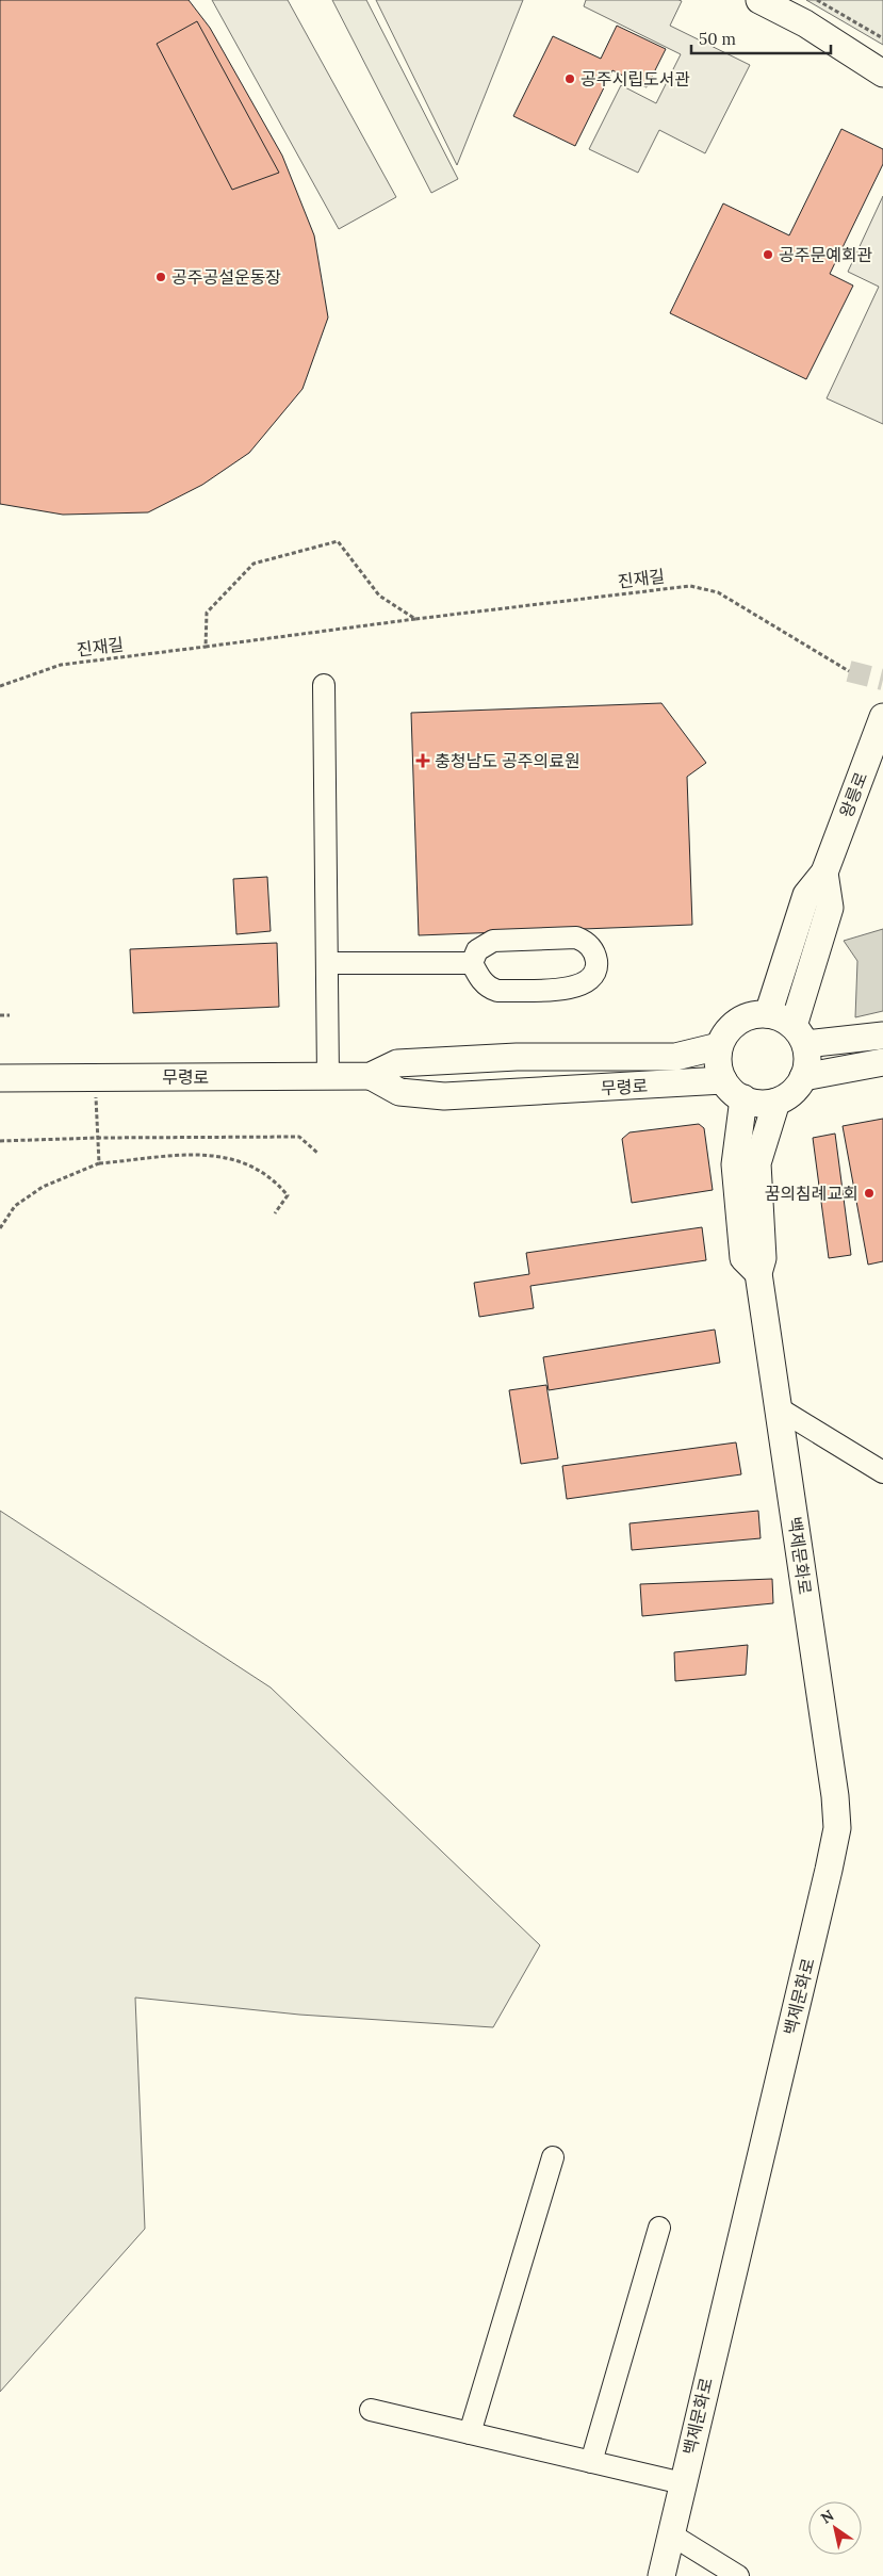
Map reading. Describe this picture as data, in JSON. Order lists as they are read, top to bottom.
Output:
{
  "streets": {
    "main road": ["왕릉로", "무령로", "백제문화로"],
    "path": ["진재길"]
  },
  "crossings": [
    ["왕릉로", "무령로"],
    ["왕릉로", "백제문화로"],
    ["무령로", "백제문화로"]
  ],
  "places": {
    "other": [
      "공주시립도서관",
      "공주문예회관",
      "공주공설운동장",
      "꿈의침례교회"
    ],
    "health": ["충청남도 공주의료원"]
  },
  "scale_bar": "50 m",
  "north": "top left"
}
